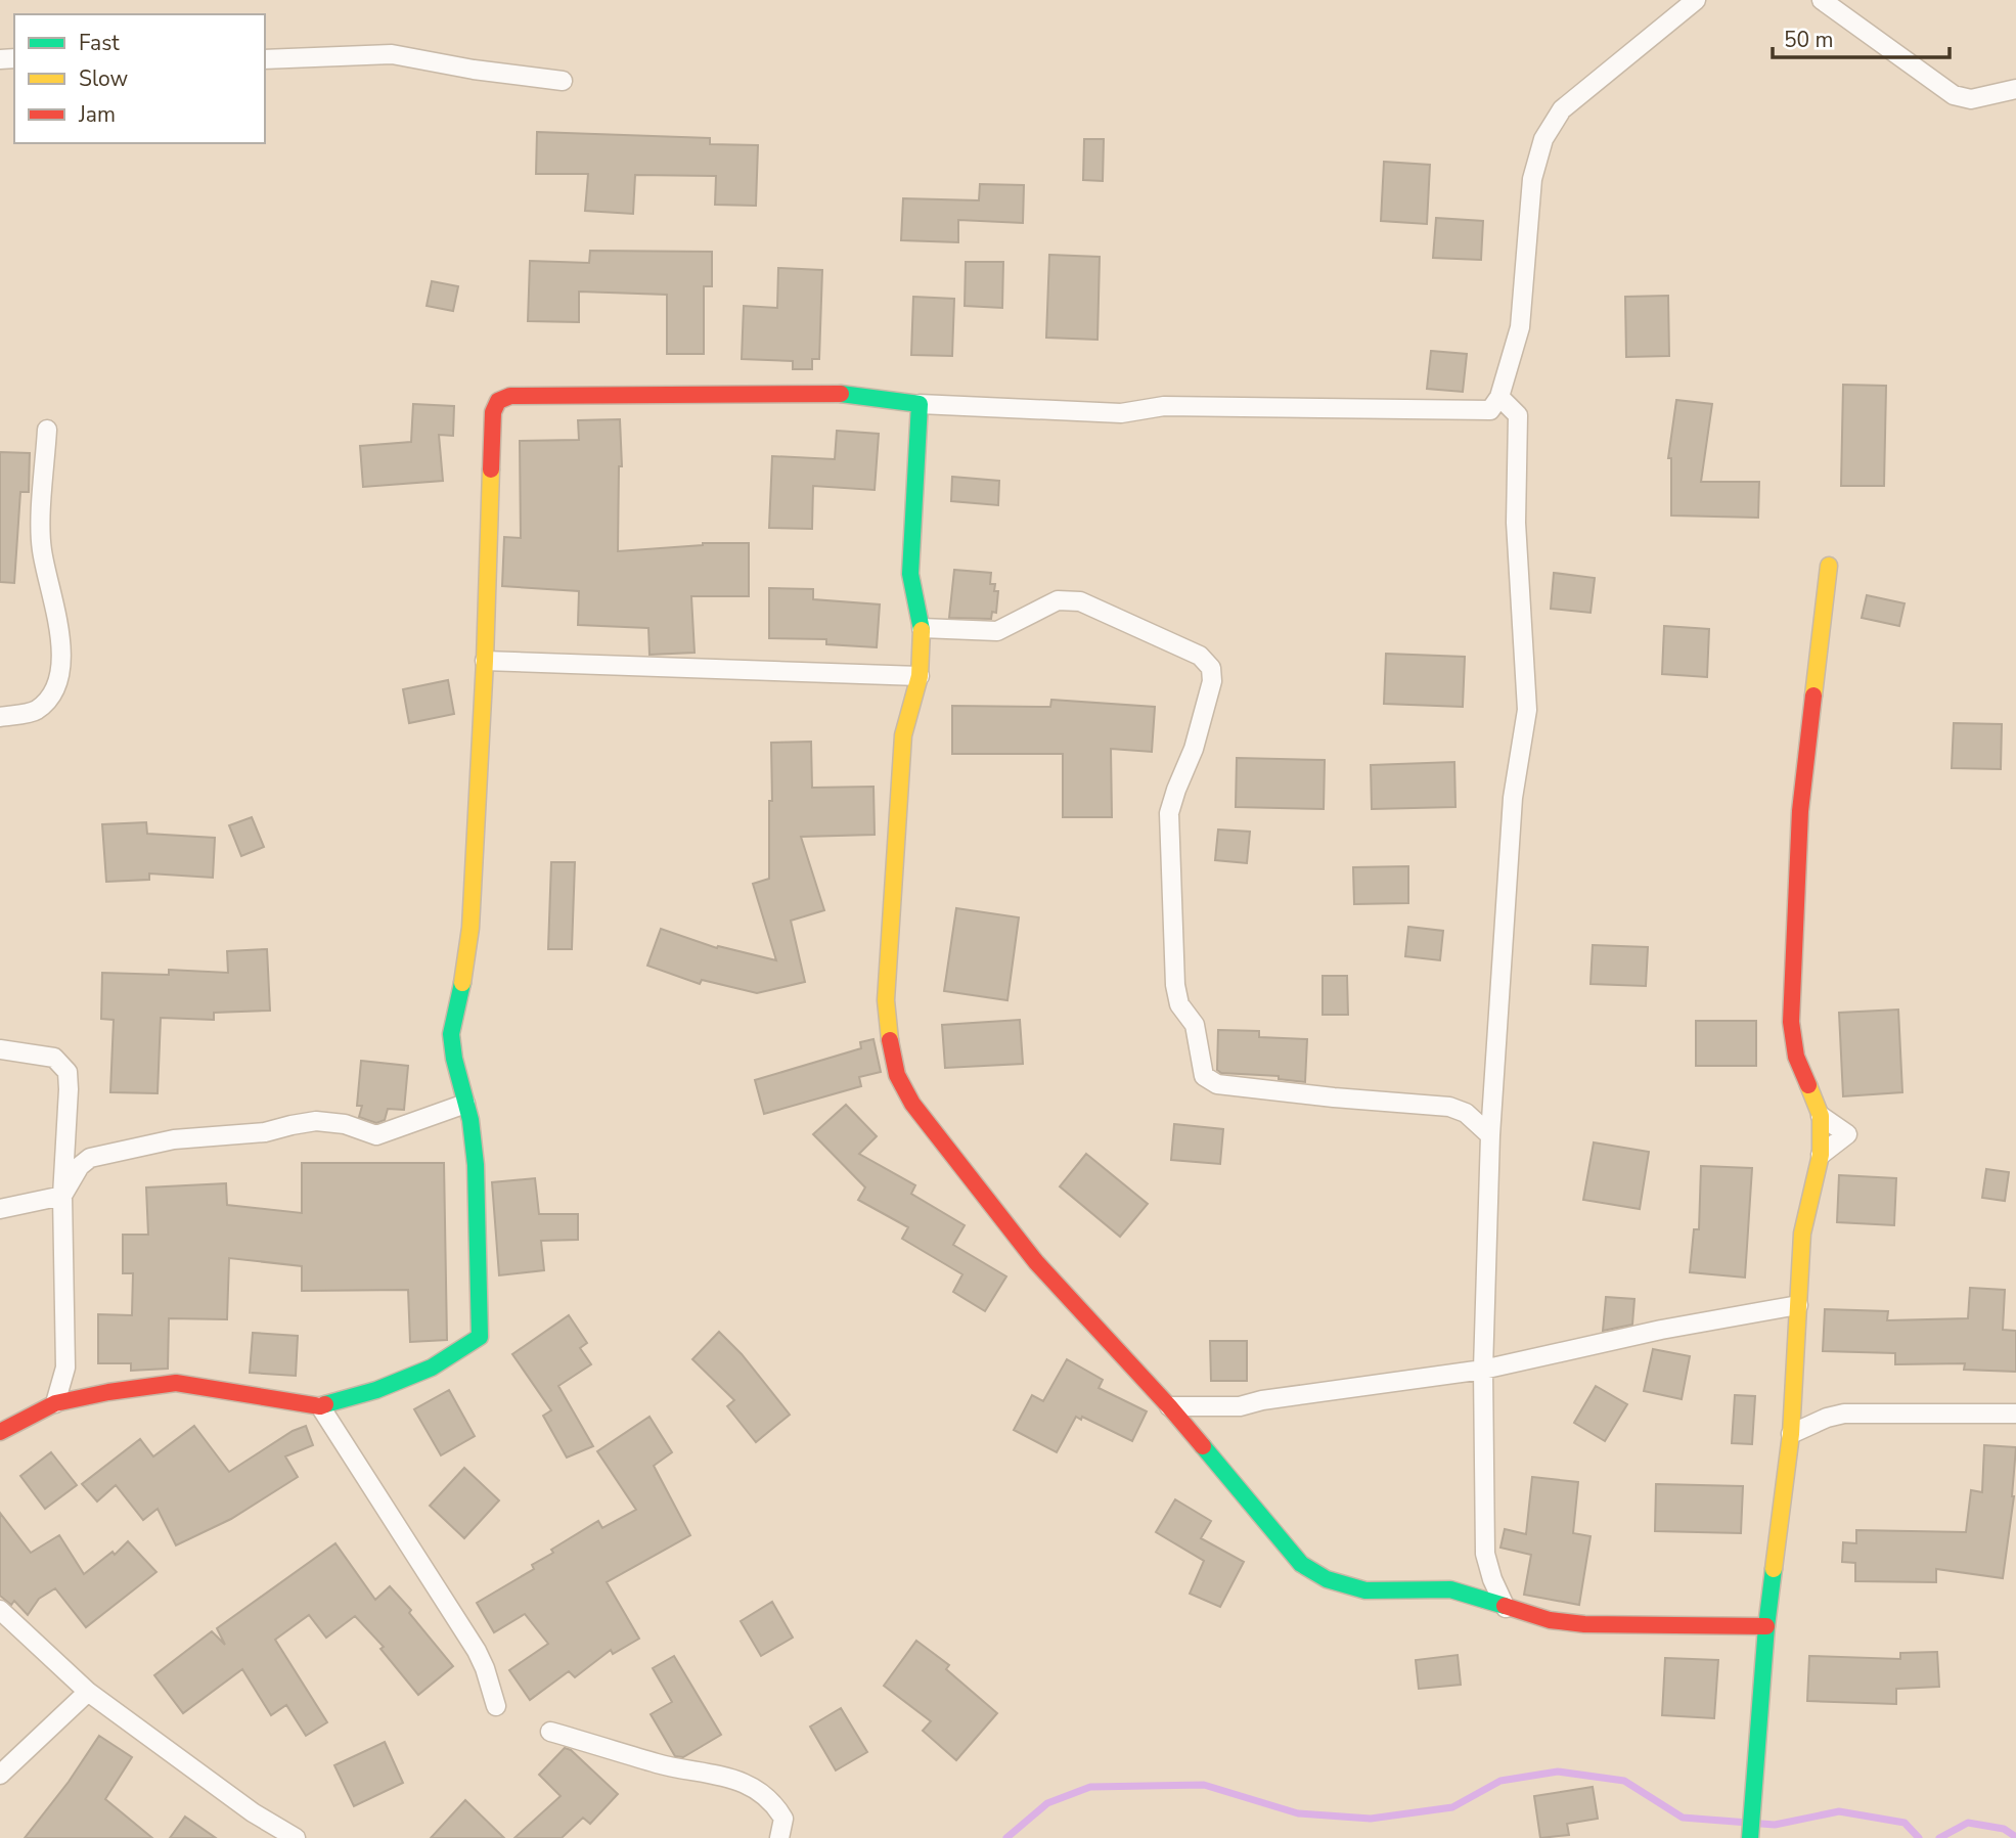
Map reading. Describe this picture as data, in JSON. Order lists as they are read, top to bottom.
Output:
{
  "legend": ["Fast", "Slow", "Jam"],
  "scale_bar": "50 m"
}
